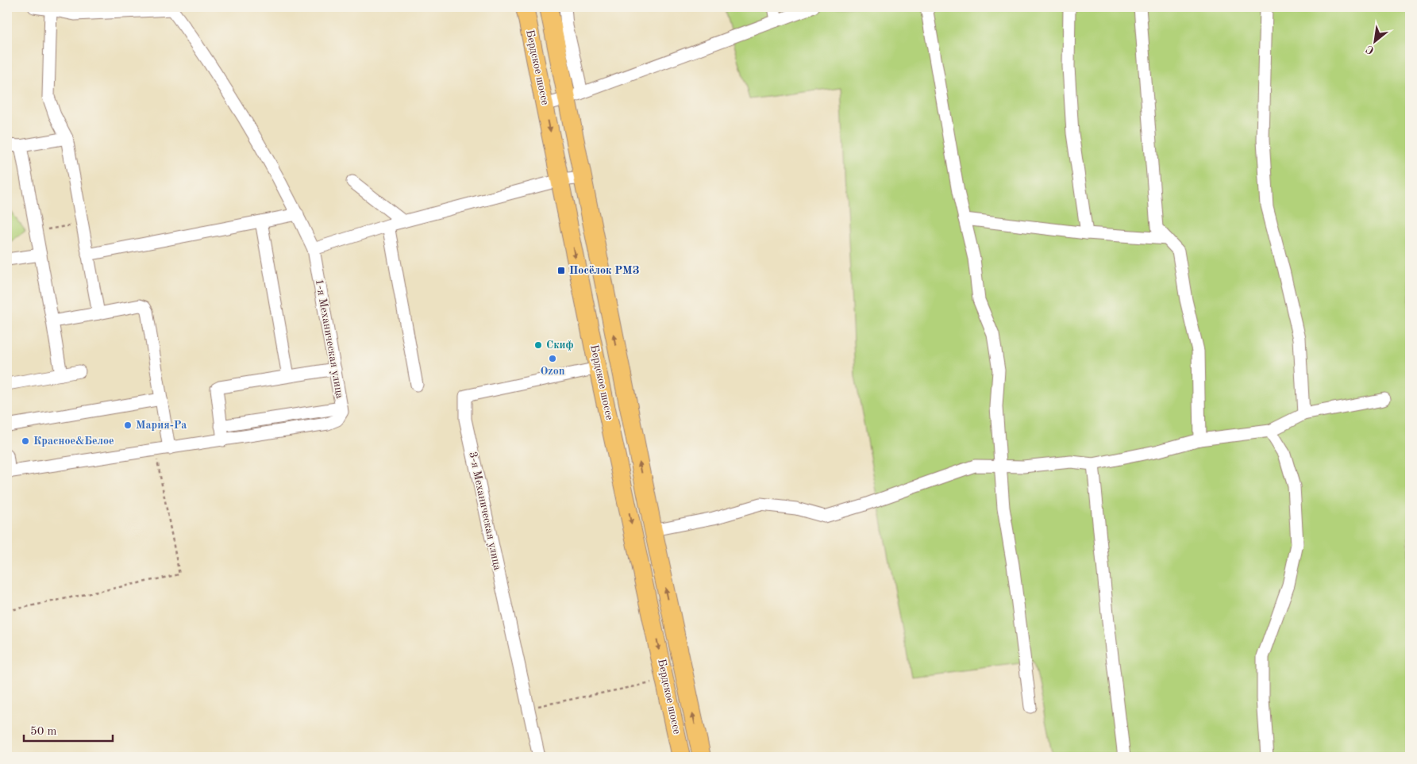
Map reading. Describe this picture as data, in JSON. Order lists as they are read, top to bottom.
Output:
{
  "streets": {
    "highway": ["Бердское шоссе"],
    "street": ["1-я Механическая улица", "3-я Механическая улица"]
  },
  "crossings": [
    ["Бердское шоссе", "3-я Механическая улица"]
  ],
  "places": {
    "transit": ["Посёлок РМЗ"],
    "other": [
      "Скиф",
      "Ozon",
      "Мария-Ра",
      "Красное&Белое"
    ]
  },
  "scale_bar": "50 m",
  "north": "bottom left"
}
